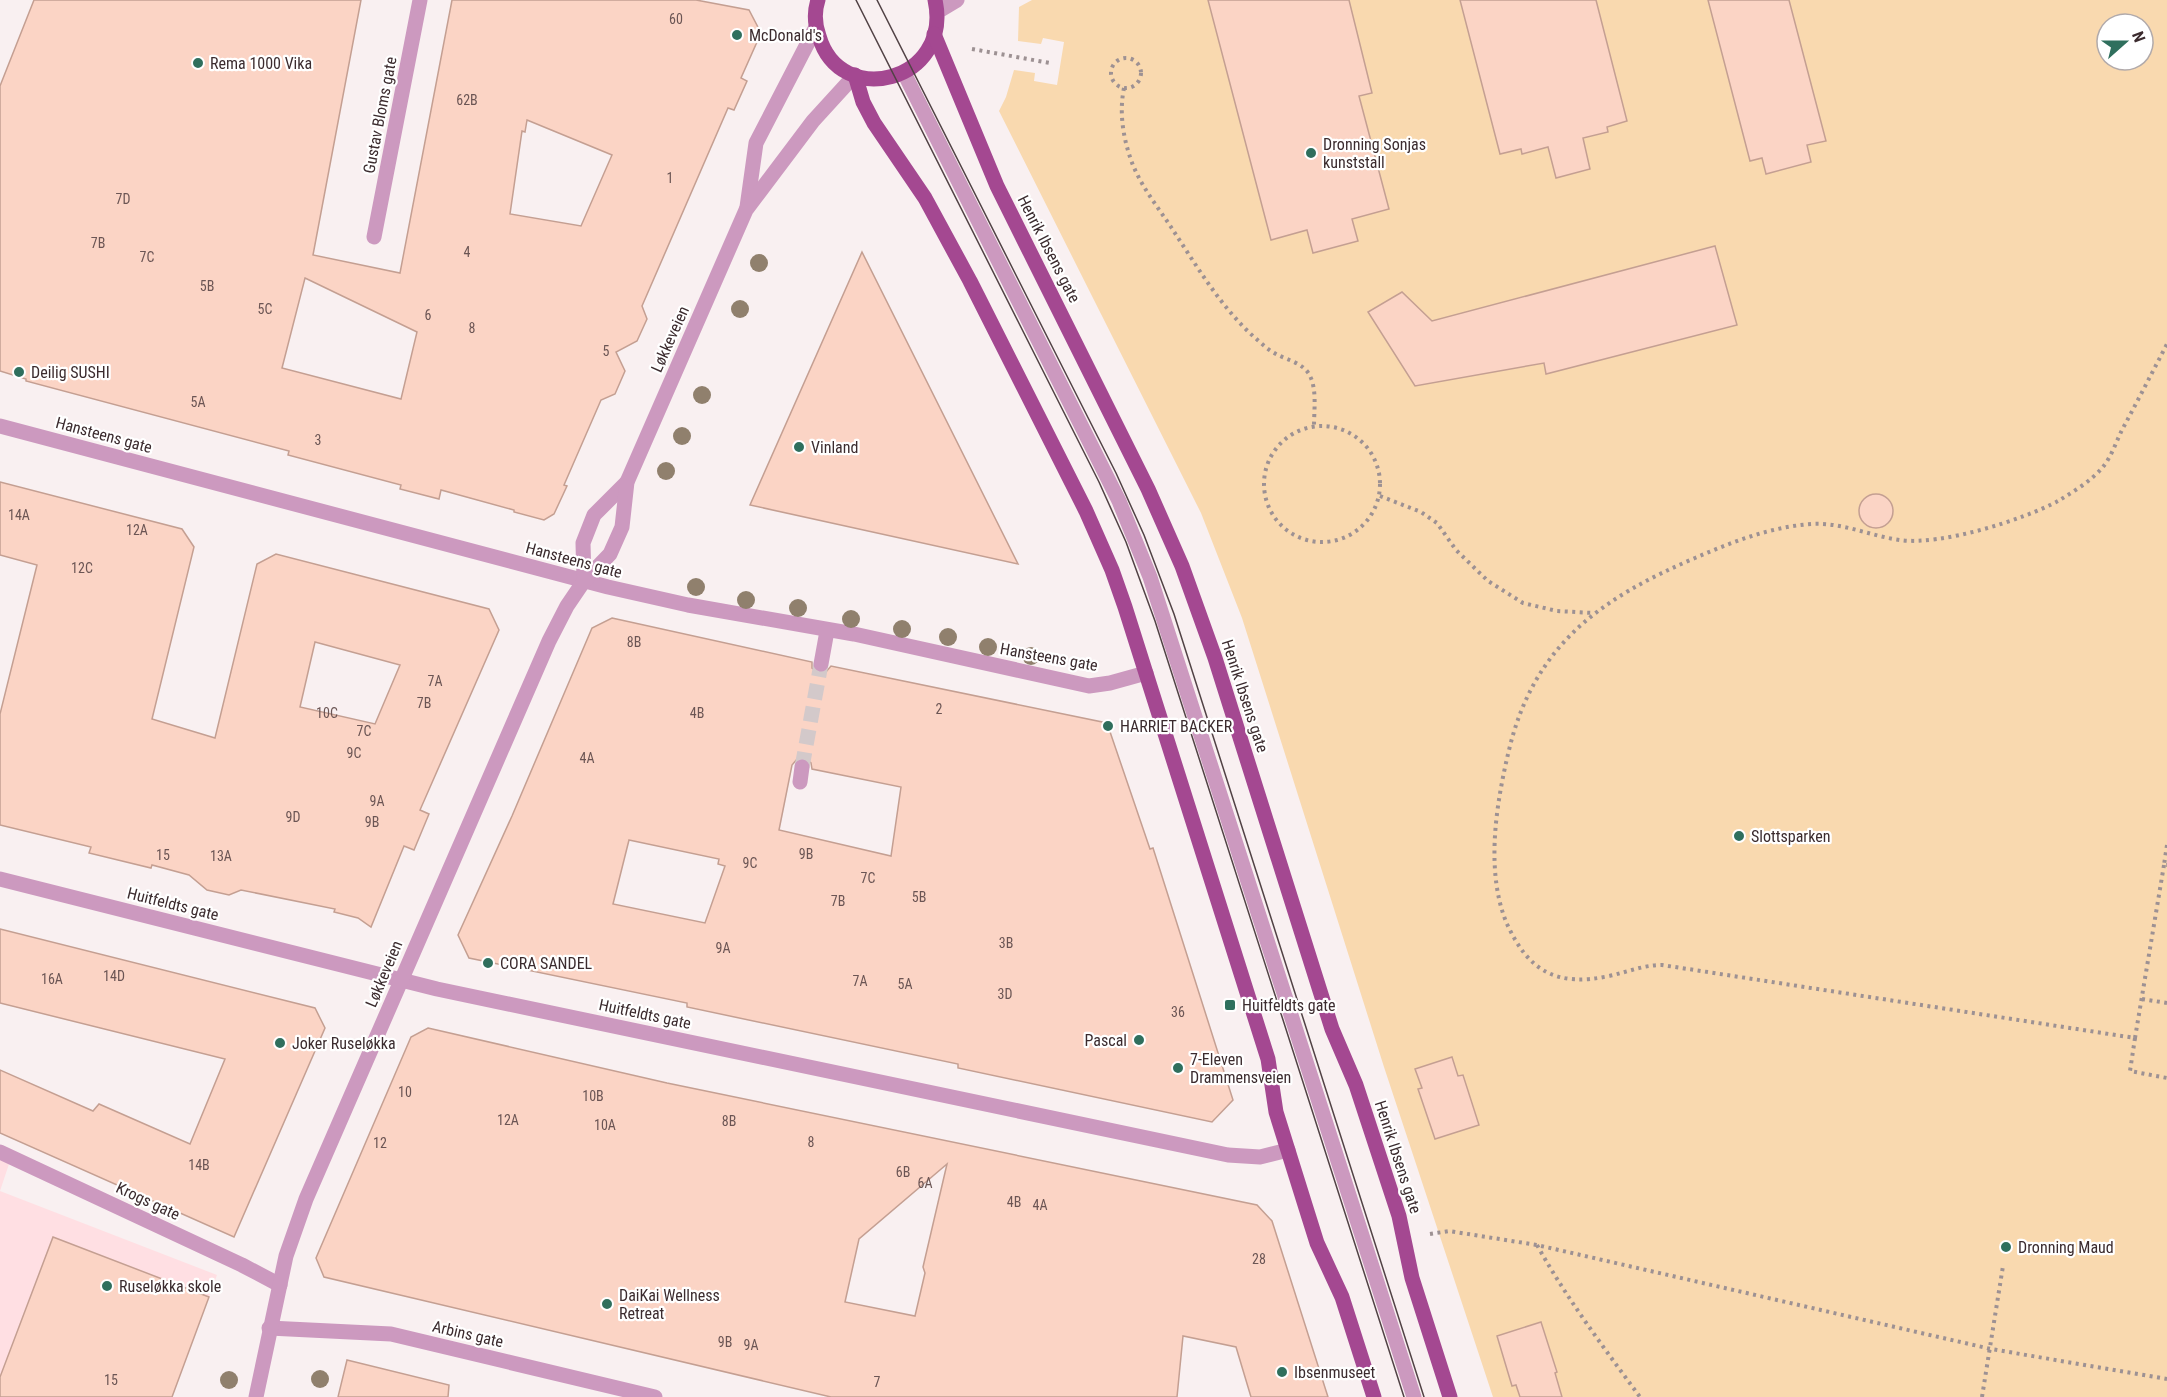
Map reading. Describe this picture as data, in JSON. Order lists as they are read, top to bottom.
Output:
{
  "streets": {
    "main road": ["Henrik Ibsens gate"],
    "street": [
      "Gustav Bloms gate",
      "Løkkeveien",
      "Hansteens gate",
      "Huitfeldts gate",
      "Krogs gate",
      "Arbins gate"
    ]
  },
  "crossings": [
    ["Løkkeveien", "Hansteens gate"],
    ["Løkkeveien", "Huitfeldts gate"],
    ["Løkkeveien", "Krogs gate"],
    ["Løkkeveien", "Arbins gate"]
  ],
  "places": {
    "other": [
      "McDonald's",
      "Rema 1000 Vika",
      "Dronning Sonjas kunststall",
      "Deilig SUSHI",
      "Vinland",
      "HARRIET BACKER",
      "Slottsparken",
      "CORA SANDEL",
      "Pascal",
      "Joker Ruseløkka",
      "7-Eleven Drammensveien",
      "Dronning Maud",
      "Ruseløkka skole",
      "DaiKai Wellness Retreat",
      "Ibsenmuseet"
    ],
    "transit": ["Huitfeldts gate"]
  },
  "house_numbers": [
    "60",
    "62B",
    "1",
    "7D",
    "7B",
    "4",
    "7C",
    "5B",
    "5C",
    "6",
    "8",
    "5",
    "5A",
    "3",
    "14A",
    "12A",
    "12C",
    "8B",
    "7A",
    "7B",
    "2",
    "10C",
    "4B",
    "7C",
    "9C",
    "4A",
    "9A",
    "9D",
    "9B",
    "9B",
    "15",
    "13A",
    "9C",
    "7C",
    "5B",
    "7B",
    "3B",
    "9A",
    "14D",
    "16A",
    "7A",
    "5A",
    "3D",
    "36",
    "10",
    "10B",
    "12A",
    "8B",
    "10A",
    "8",
    "12",
    "14B",
    "6B",
    "6A",
    "4B",
    "4A",
    "28",
    "9B",
    "9A",
    "15",
    "7"
  ],
  "north": "right"
}
